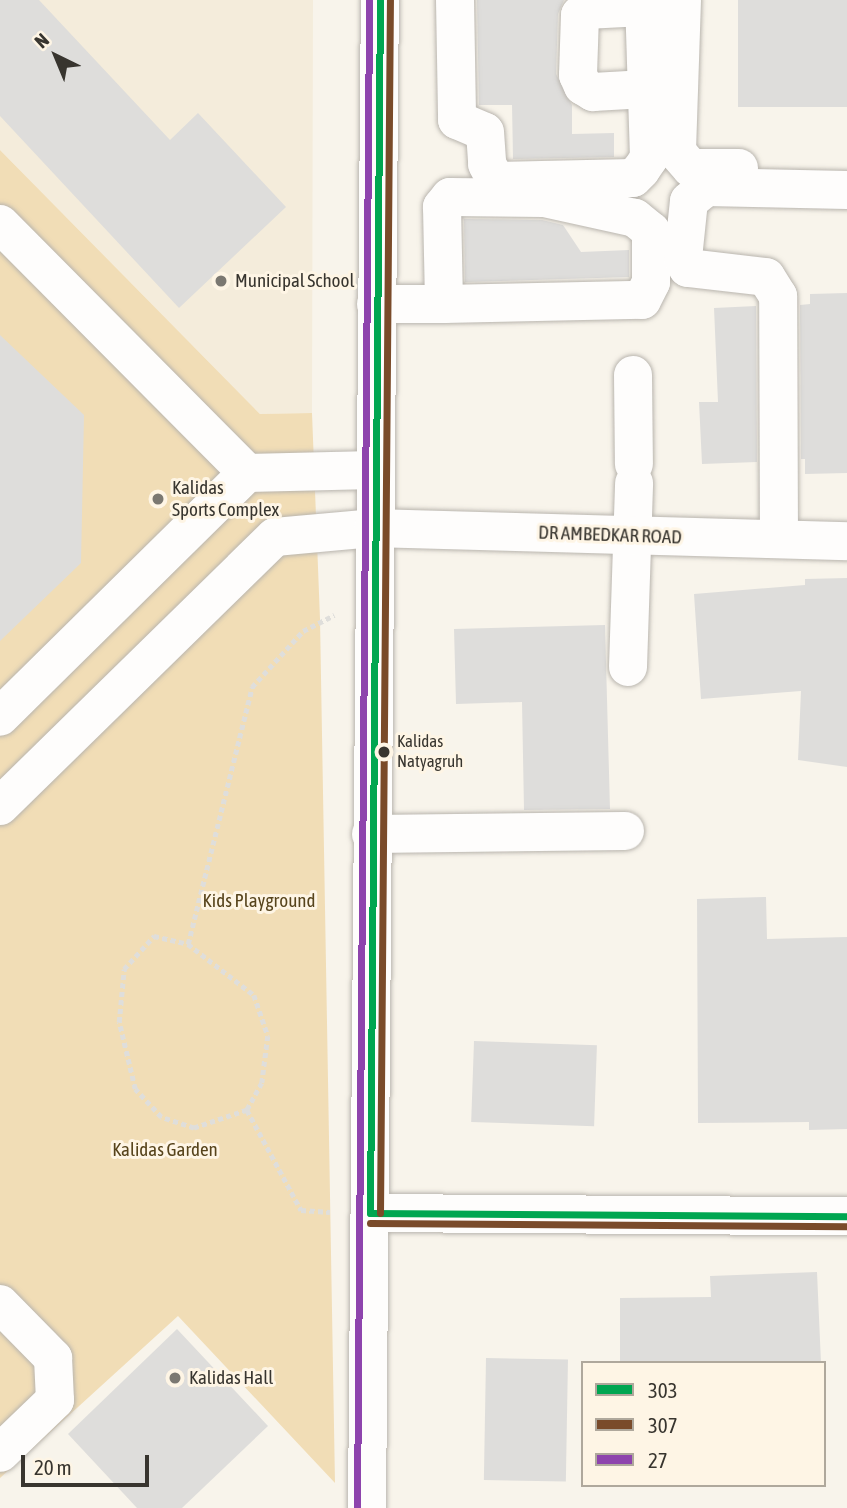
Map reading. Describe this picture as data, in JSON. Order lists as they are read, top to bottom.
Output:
{
  "streets": {
    "street": ["DR AMBEDKAR ROAD"]
  },
  "parks": ["Kids Playground", "Kalidas Garden"],
  "places": [
    "Municipal School",
    "Kalidas Sports Complex",
    "Kalidas Natyagruh",
    "Kalidas Hall"
  ],
  "lines": ["transit line 303", "transit line 307", "transit line 27"],
  "legend": ["303", "307", "27"],
  "scale_bar": "20 m",
  "north": "top left"
}
